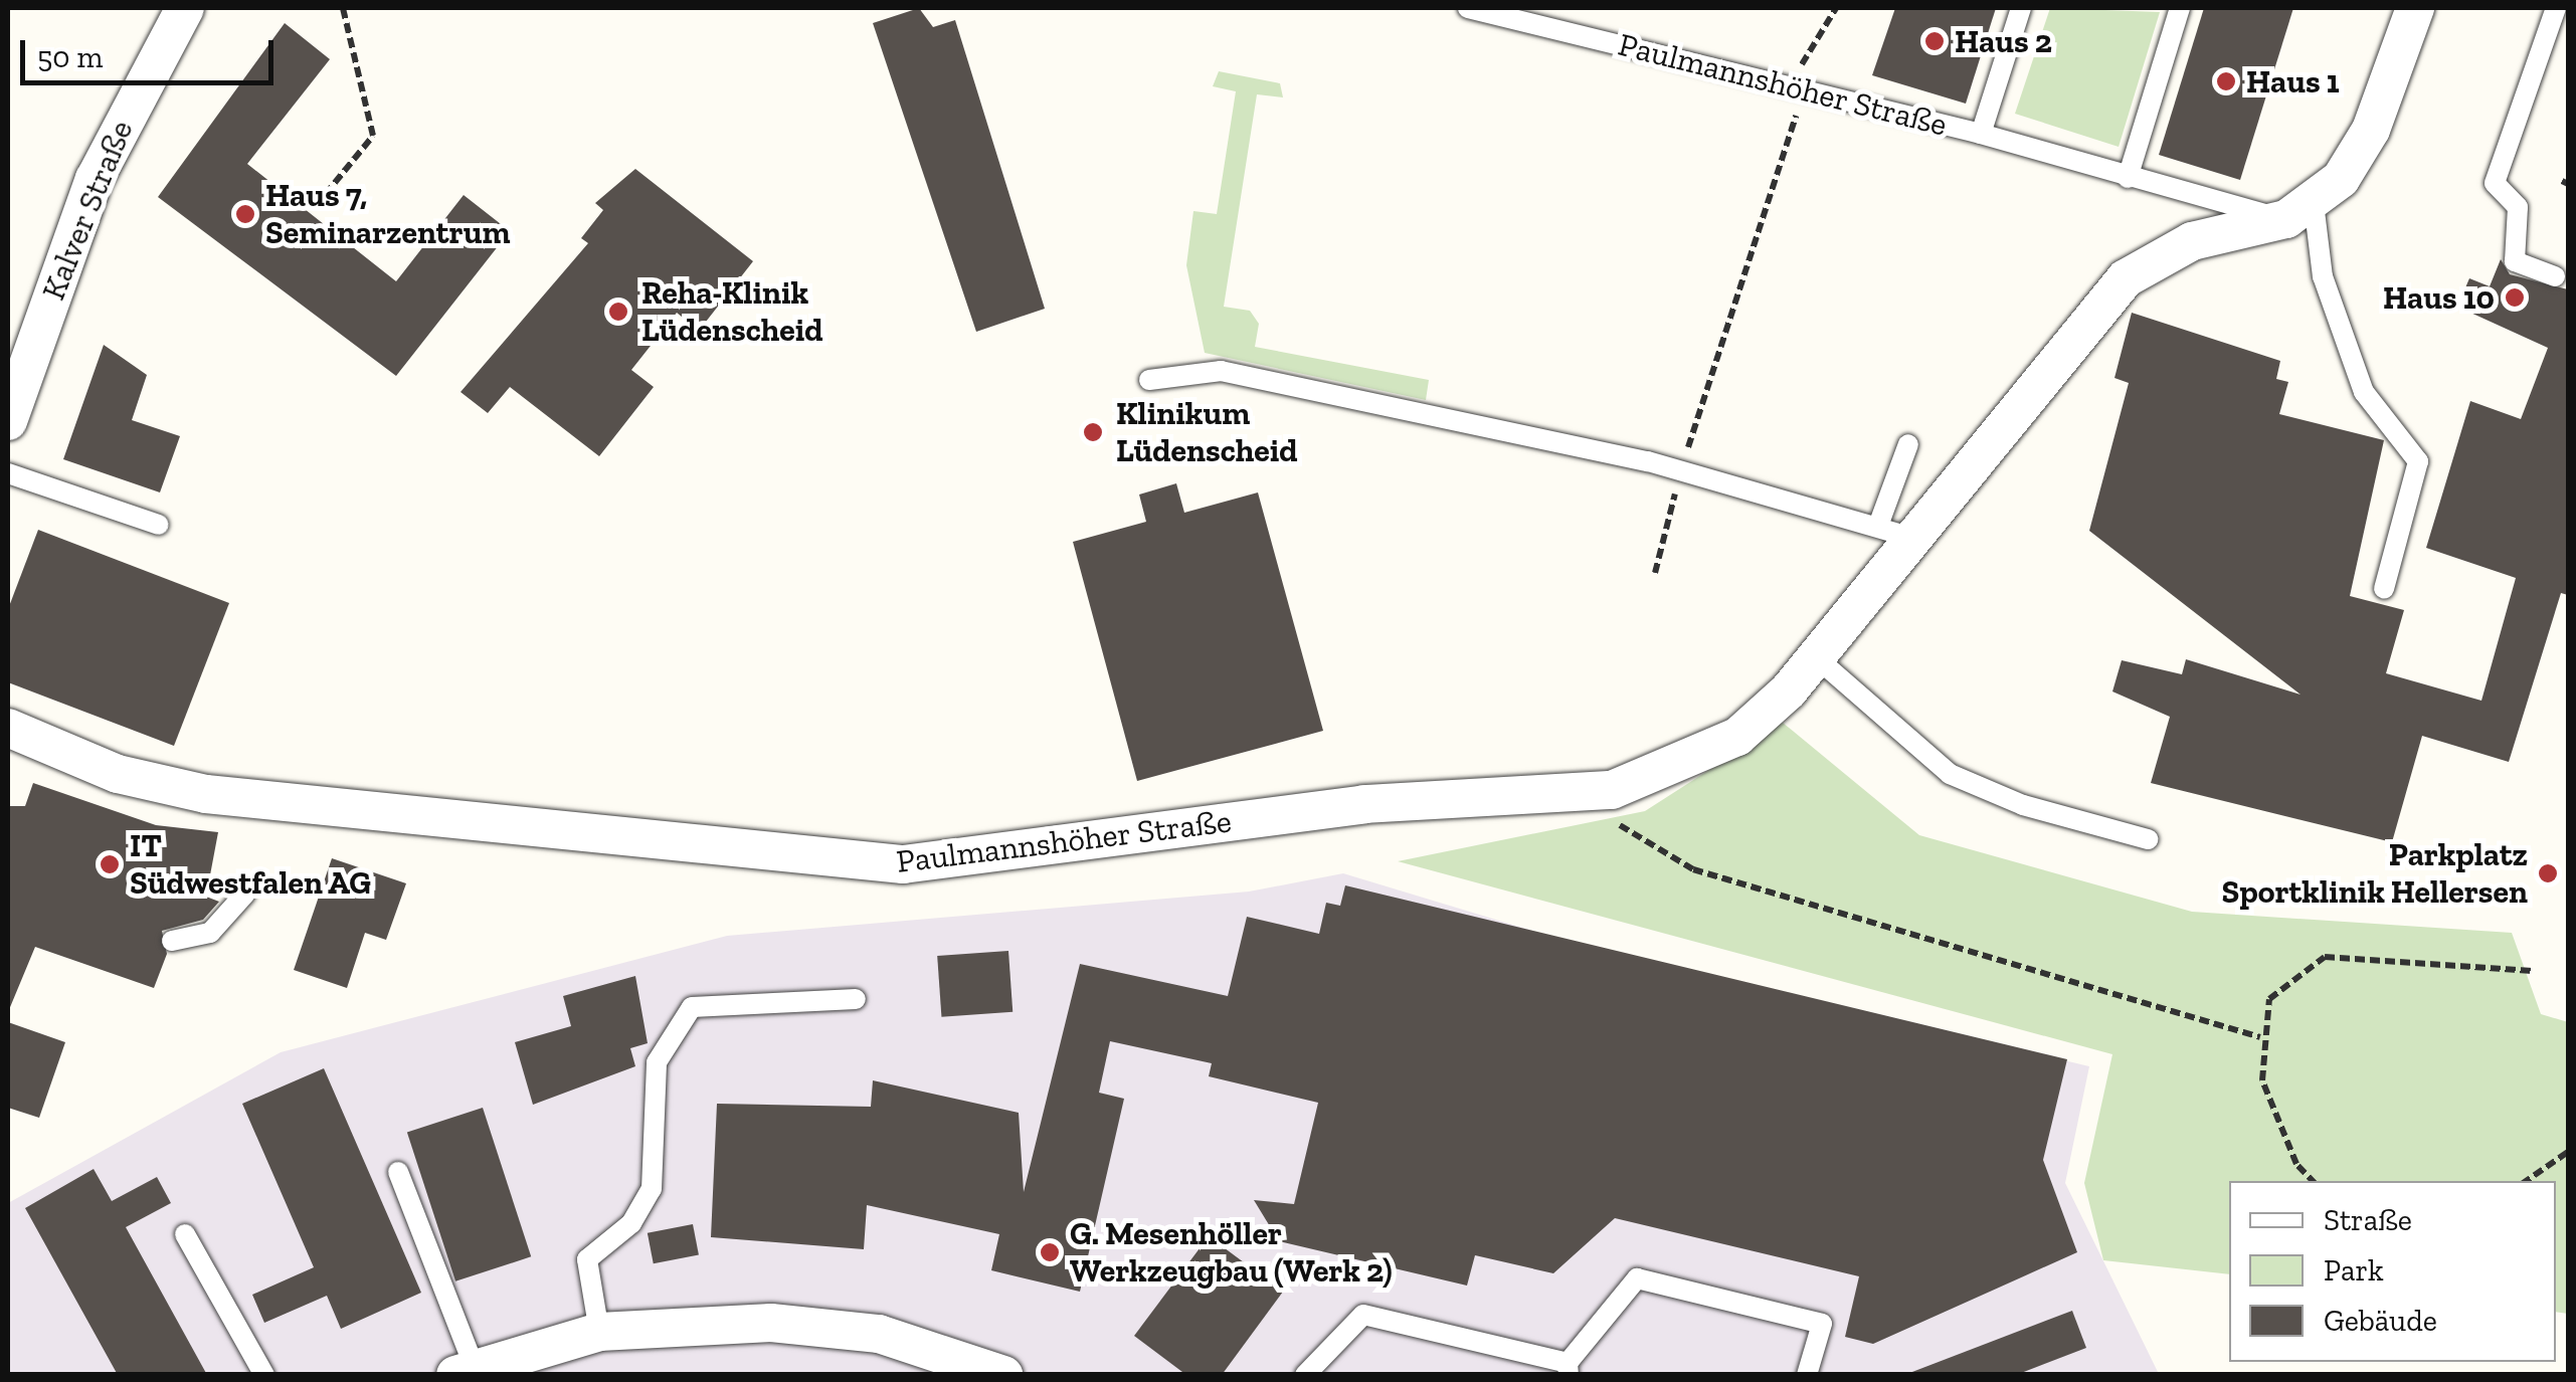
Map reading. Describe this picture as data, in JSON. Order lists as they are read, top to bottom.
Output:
{
  "streets": {
    "street": ["Paulmannshöher Straße", "Kalver Straße"]
  },
  "places": [
    "Haus 2",
    "Haus 1",
    "Haus 7, Seminarzentrum",
    "Haus 10",
    "Reha-Klinik Lüdenscheid",
    "Klinikum Lüdenscheid",
    "IT Südwestfalen AG",
    "Parkplatz Sportklinik Hellersen",
    "G. Mesenhöller Werkzeugbau (Werk 2)"
  ],
  "legend": ["Straße", "Park", "Gebäude"],
  "scale_bar": "50 m"
}
